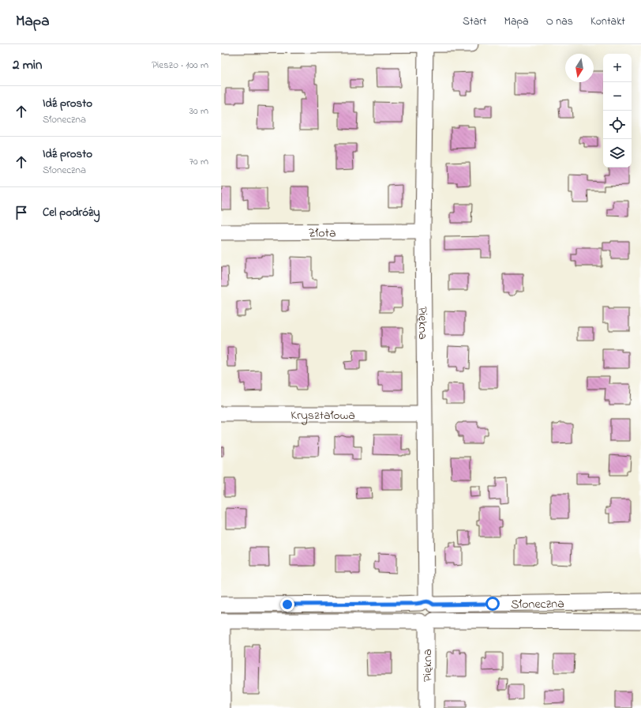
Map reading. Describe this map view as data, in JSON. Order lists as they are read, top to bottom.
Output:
{
  "streets": {
    "street": [
      "Złota",
      "Piękna",
      "Kryształowa",
      "Słoneczna"
    ]
  },
  "crossings": [
    ["Złota", "Piękna"],
    ["Piękna", "Kryształowa"],
    ["Piękna", "Słoneczna"]
  ],
  "north": "bottom",
  "page": {
    "header": "Mapa",
    "nav": [
      "Start",
      "Mapa",
      "O nas",
      "Kontakt"
    ],
    "heading": ["2 min", "Pieszo · 100 m"],
    "map_buttons": ["+", "−"],
    "list": [
      ["Idź prosto", "Słoneczna", "30 m"],
      ["Idź prosto", "Słoneczna", "70 m"],
      "Cel podróży"
    ]
  }
}
